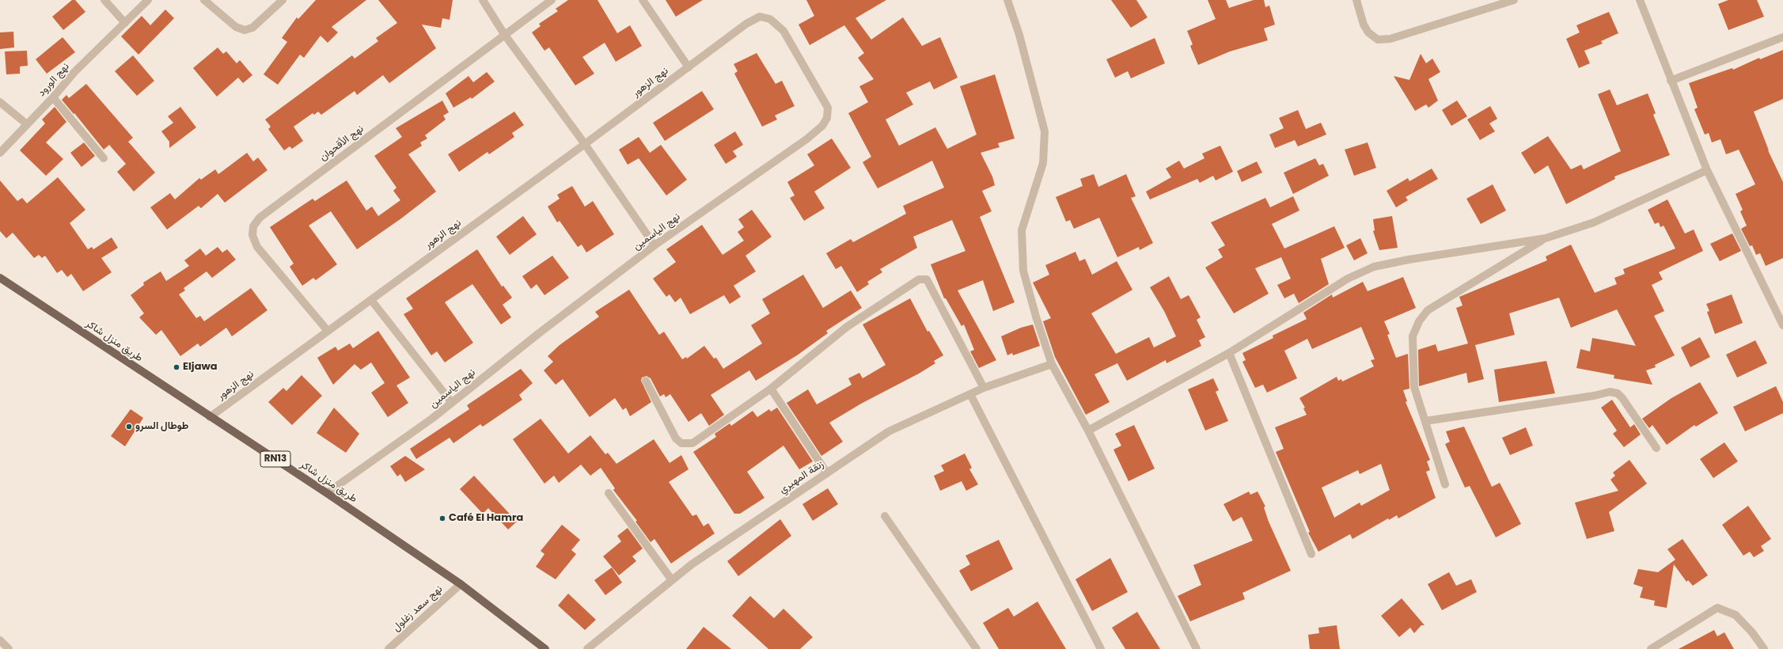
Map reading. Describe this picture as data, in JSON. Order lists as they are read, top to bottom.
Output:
{
  "streets": {
    "main road": ["طريق منزل شاكر", "RN13"],
    "street": [
      "نهج الورود",
      "نهج الزهور",
      "نهج الأقحوان",
      "نهج الياسمين",
      "زنقة المهيري",
      "نهج سعد زغلول"
    ]
  },
  "crossings": [
    ["نهج الزهور", "نهج الأقحوان"],
    ["نهج الزهور", "نهج الياسمين"],
    ["نهج الزهور", "طريق منزل شاكر"],
    ["نهج الياسمين", "طريق منزل شاكر"],
    ["طريق منزل شاكر", "نهج سعد زغلول"]
  ],
  "places": ["Eljawa", "طوطال السرو", "Café El Hamra"]
}
